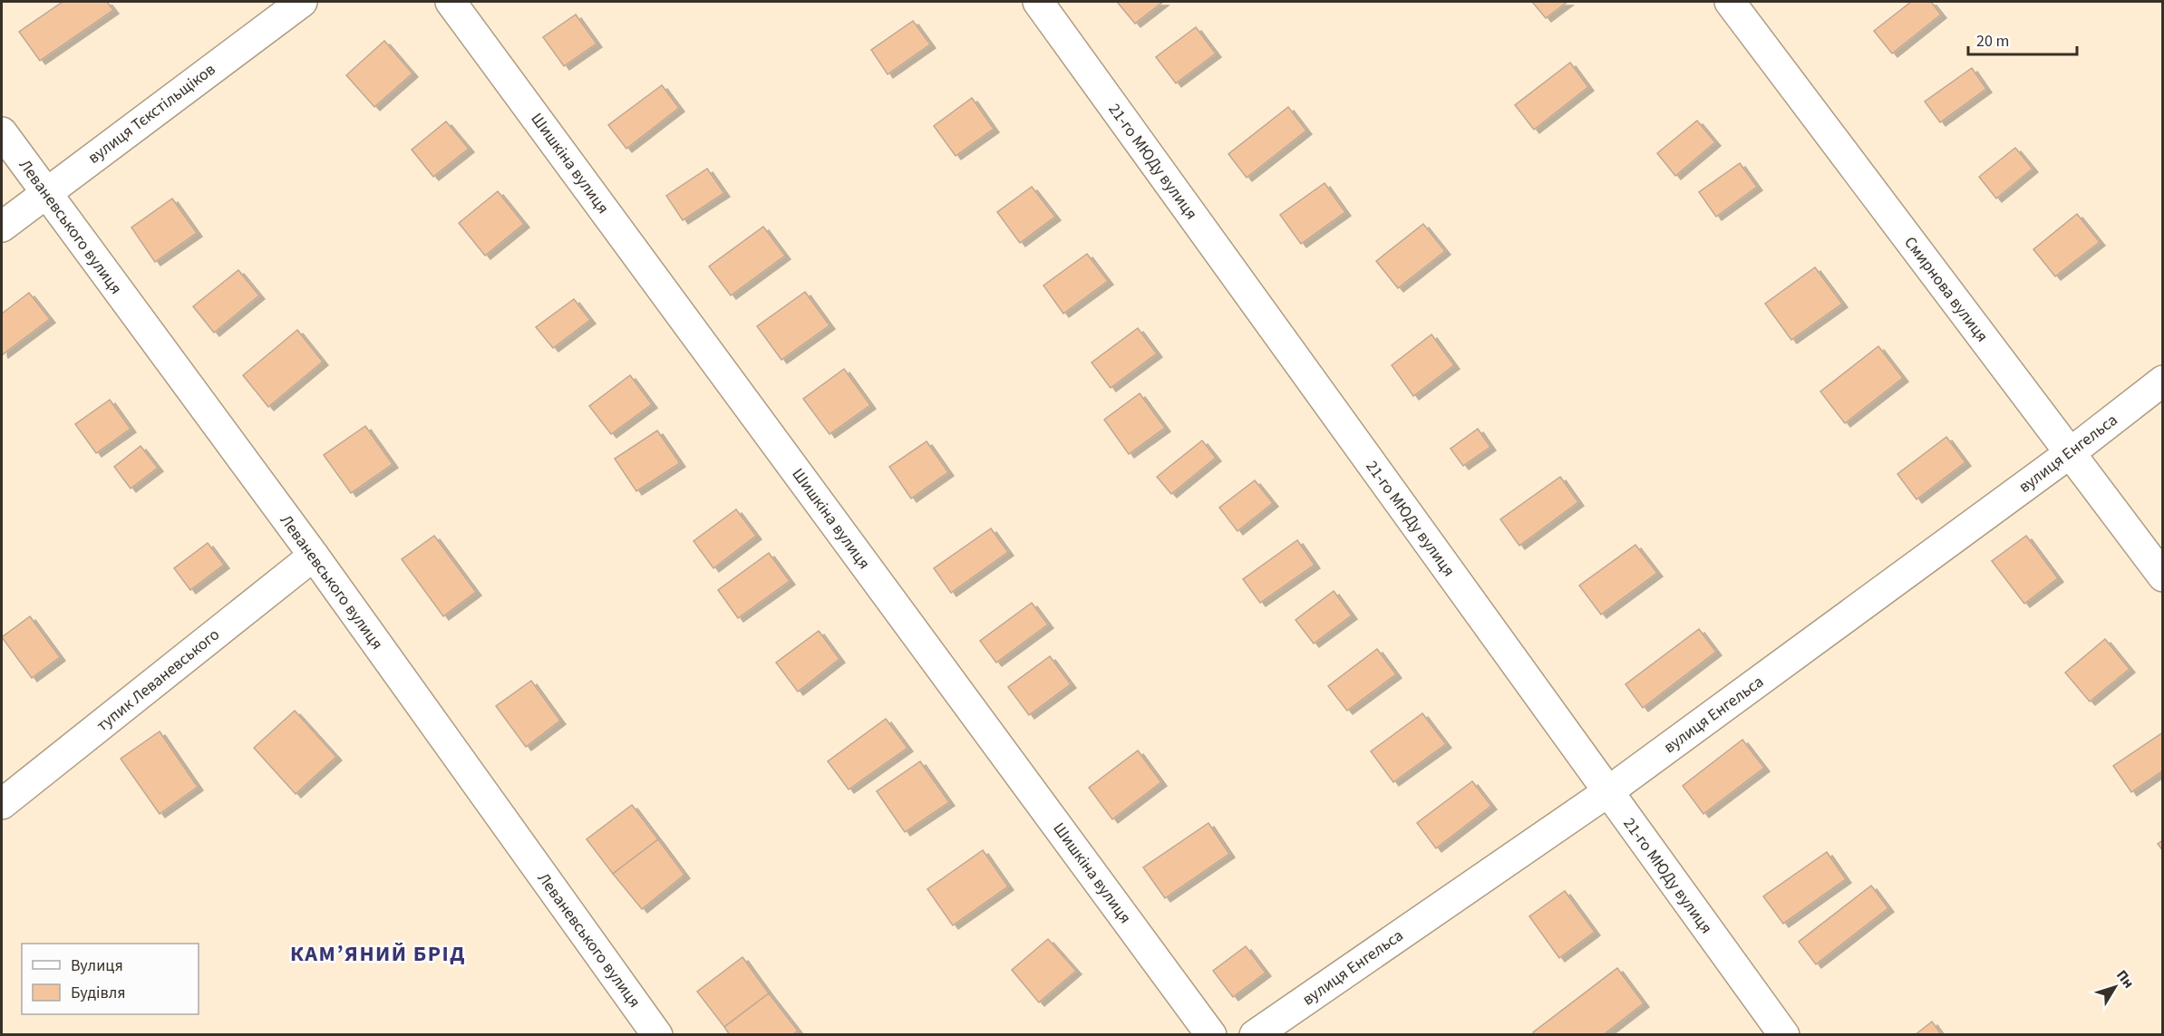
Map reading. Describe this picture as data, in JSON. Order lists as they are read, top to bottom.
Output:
{
  "streets": {
    "street": [
      "вулиця Тєкстільщіков",
      "21-го МЮДу вулиця",
      "Шишкіна вулиця",
      "Леваневського вулиця",
      "Смирнова вулиця",
      "вулиця Енгельса",
      "тупик Леваневського"
    ]
  },
  "crossings": [
    ["вулиця Тєкстільщіков", "Леваневського вулиця"],
    ["21-го МЮДу вулиця", "вулиця Енгельса"],
    ["Леваневського вулиця", "тупик Леваневського"],
    ["Смирнова вулиця", "вулиця Енгельса"]
  ],
  "districts": ["КАМ’ЯНИЙ БРІД"],
  "legend": ["Вулиця", "Будівля"],
  "scale_bar": "20 m",
  "north": "top right"
}
